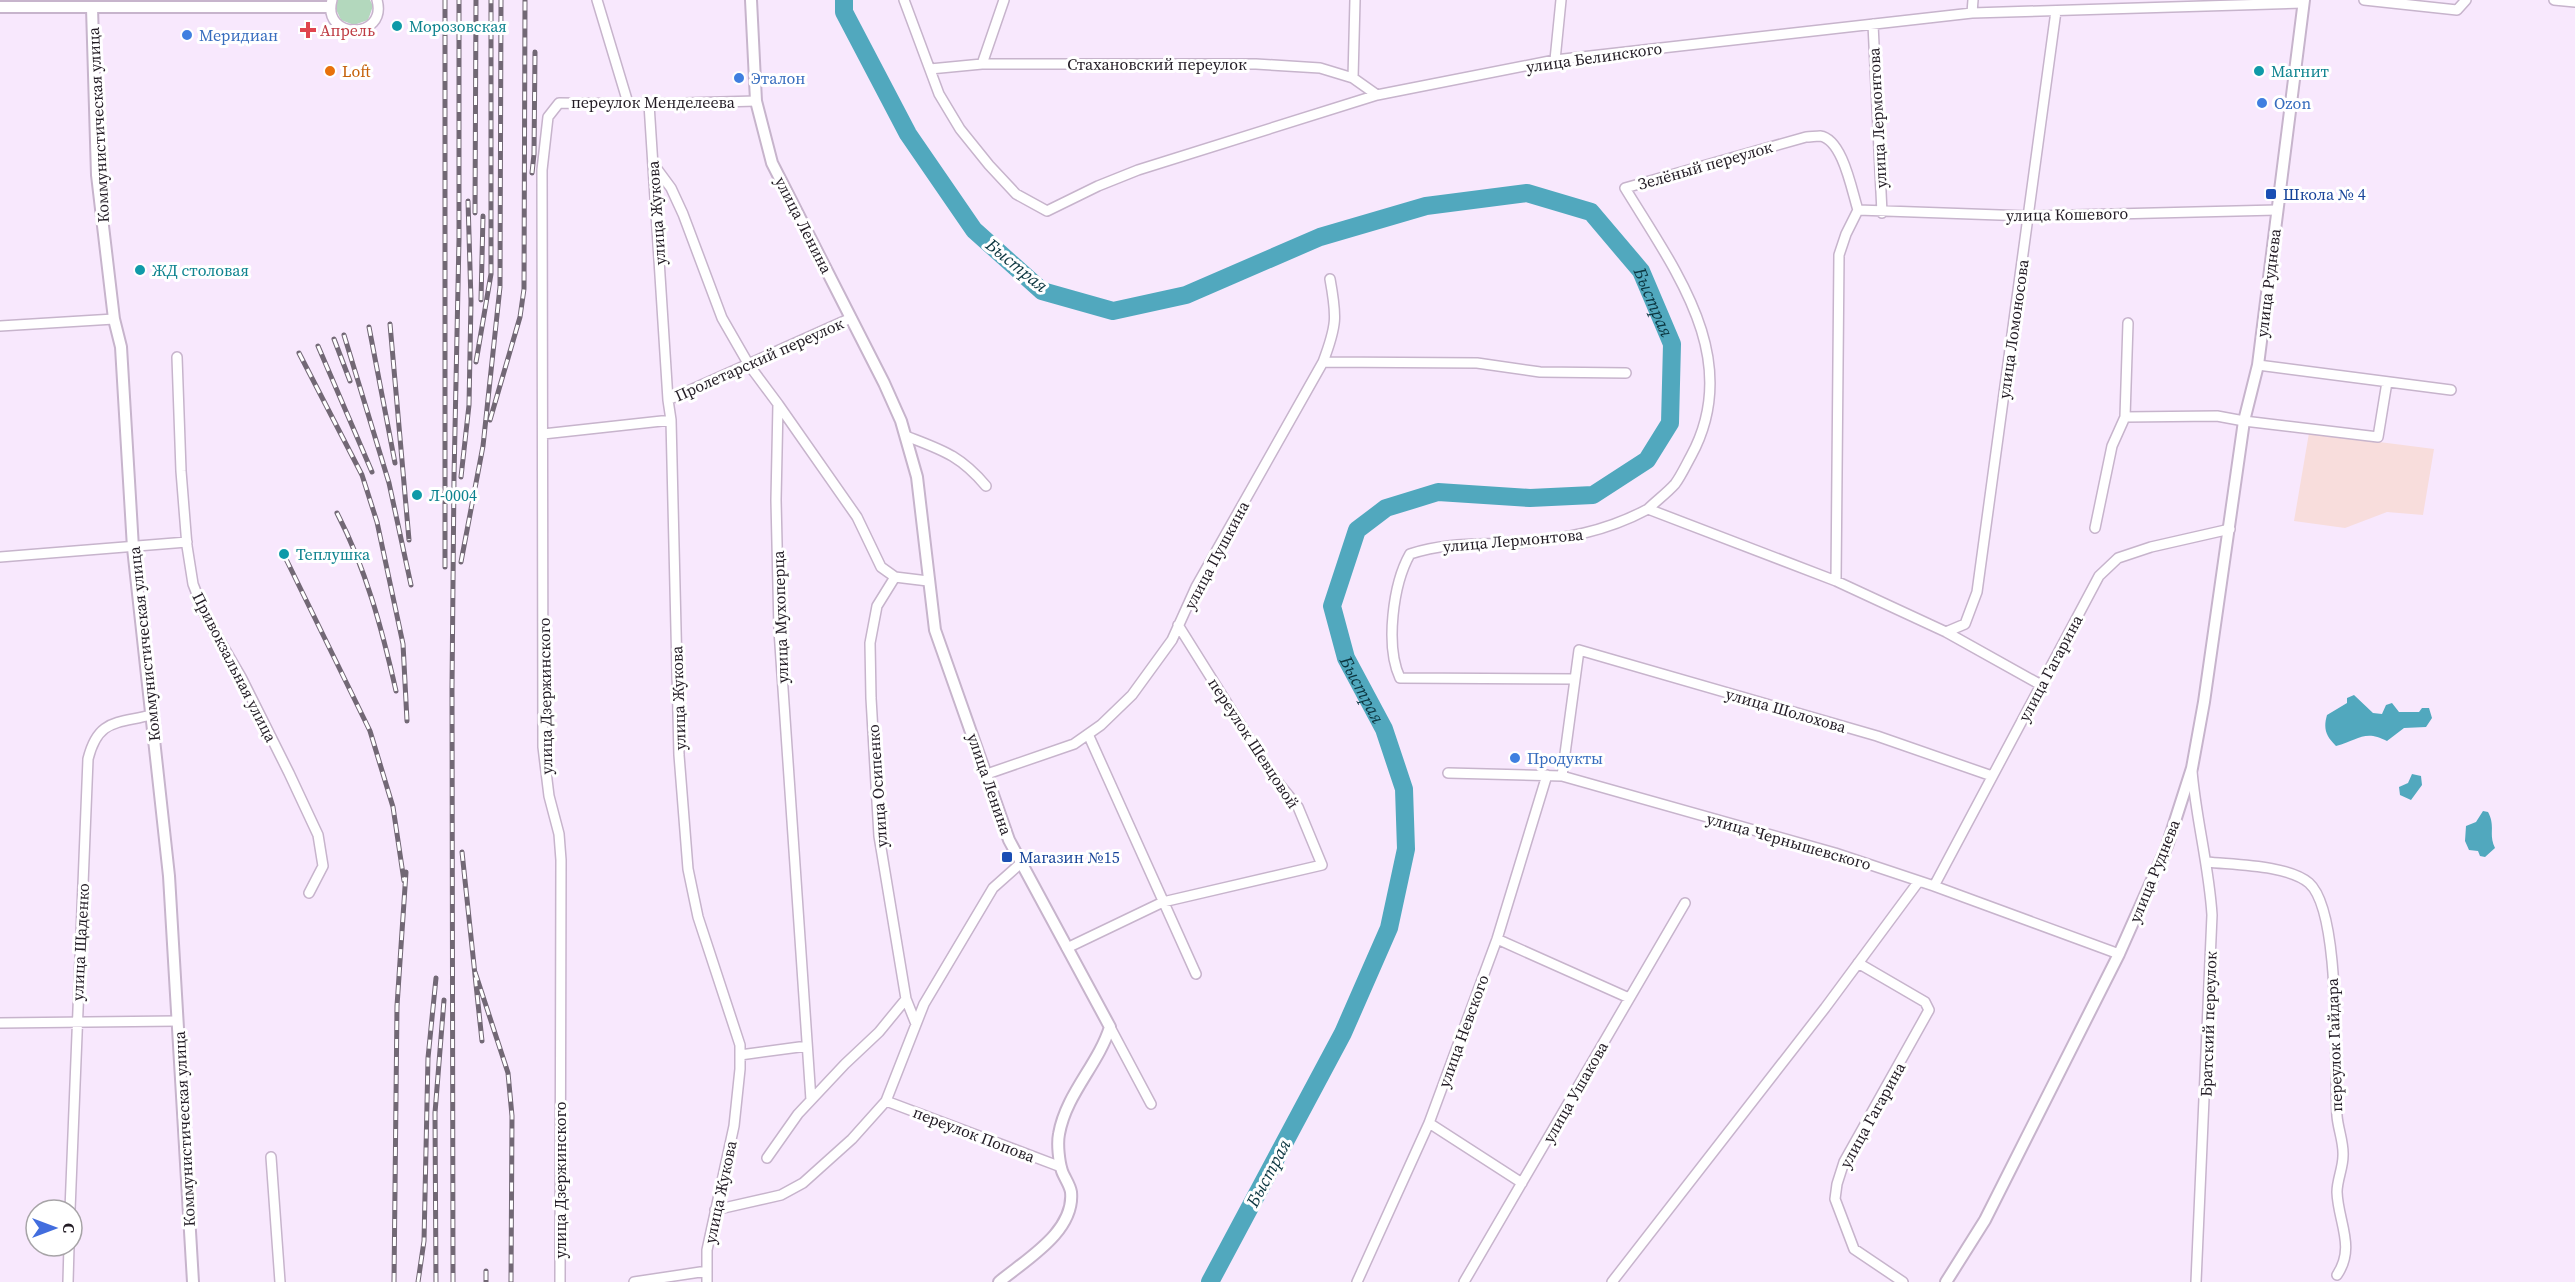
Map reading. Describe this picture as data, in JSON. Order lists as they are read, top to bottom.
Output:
{
  "streets": {
    "street": [
      "улица Белинского",
      "Стахановский переулок",
      "переулок Менделеева",
      "улица Лермонтова",
      "Коммунистическая улица",
      "Зелёный переулок",
      "улица Жукова",
      "улица Кошевого",
      "улица Ленина",
      "улица Руднева",
      "улица Ломоносова",
      "Пролетарский переулок",
      "улица Пушкина",
      "улица Мухоперца",
      "Привокзальная улица",
      "улица Гагарина",
      "улица Дзержинского",
      "улица Шолохова",
      "переулок Шевцовой",
      "улица Осипенко",
      "улица Чернышевского",
      "улица Щаденко",
      "Братский переулок",
      "улица Невского",
      "переулок Гайдара",
      "улица Ушакова",
      "переулок Попова"
    ]
  },
  "crossings": [
    ["улица Белинского", "Стахановский переулок"],
    ["улица Белинского", "улица Лермонтова"],
    ["улица Белинского", "улица Руднева"],
    ["улица Белинского", "улица Ломоносова"],
    ["переулок Менделеева", "улица Жукова"],
    ["переулок Менделеева", "улица Ленина"],
    ["переулок Менделеева", "улица Дзержинского"],
    ["улица Лермонтова", "Зелёный переулок"],
    ["улица Лермонтова", "улица Кошевого"],
    ["улица Лермонтова", "улица Шолохова"],
    ["Коммунистическая улица", "улица Щаденко"],
    ["улица Жукова", "Пролетарский переулок"],
    ["улица Кошевого", "улица Руднева"],
    ["улица Кошевого", "улица Ломоносова"],
    ["улица Ленина", "Пролетарский переулок"],
    ["улица Ленина", "улица Пушкина"],
    ["улица Руднева", "улица Гагарина"],
    ["улица Руднева", "улица Чернышевского"],
    ["улица Руднева", "Братский переулок"],
    ["улица Пушкина", "переулок Шевцовой"],
    ["улица Гагарина", "улица Шолохова"],
    ["улица Гагарина", "улица Чернышевского"],
    ["улица Чернышевского", "улица Невского"],
    ["Братский переулок", "переулок Гайдара"]
  ],
  "water": ["Быстрая"],
  "places": {
    "other": [
      "Морозовская",
      "Меридиан",
      "Loft",
      "Магнит",
      "Эталон",
      "Ozon",
      "ЖД столовая",
      "Л-0004",
      "Теплушка",
      "Продукты"
    ],
    "health": ["Апрель"],
    "transit": ["Школа № 4", "Магазин №15"]
  },
  "north": "right"
}
